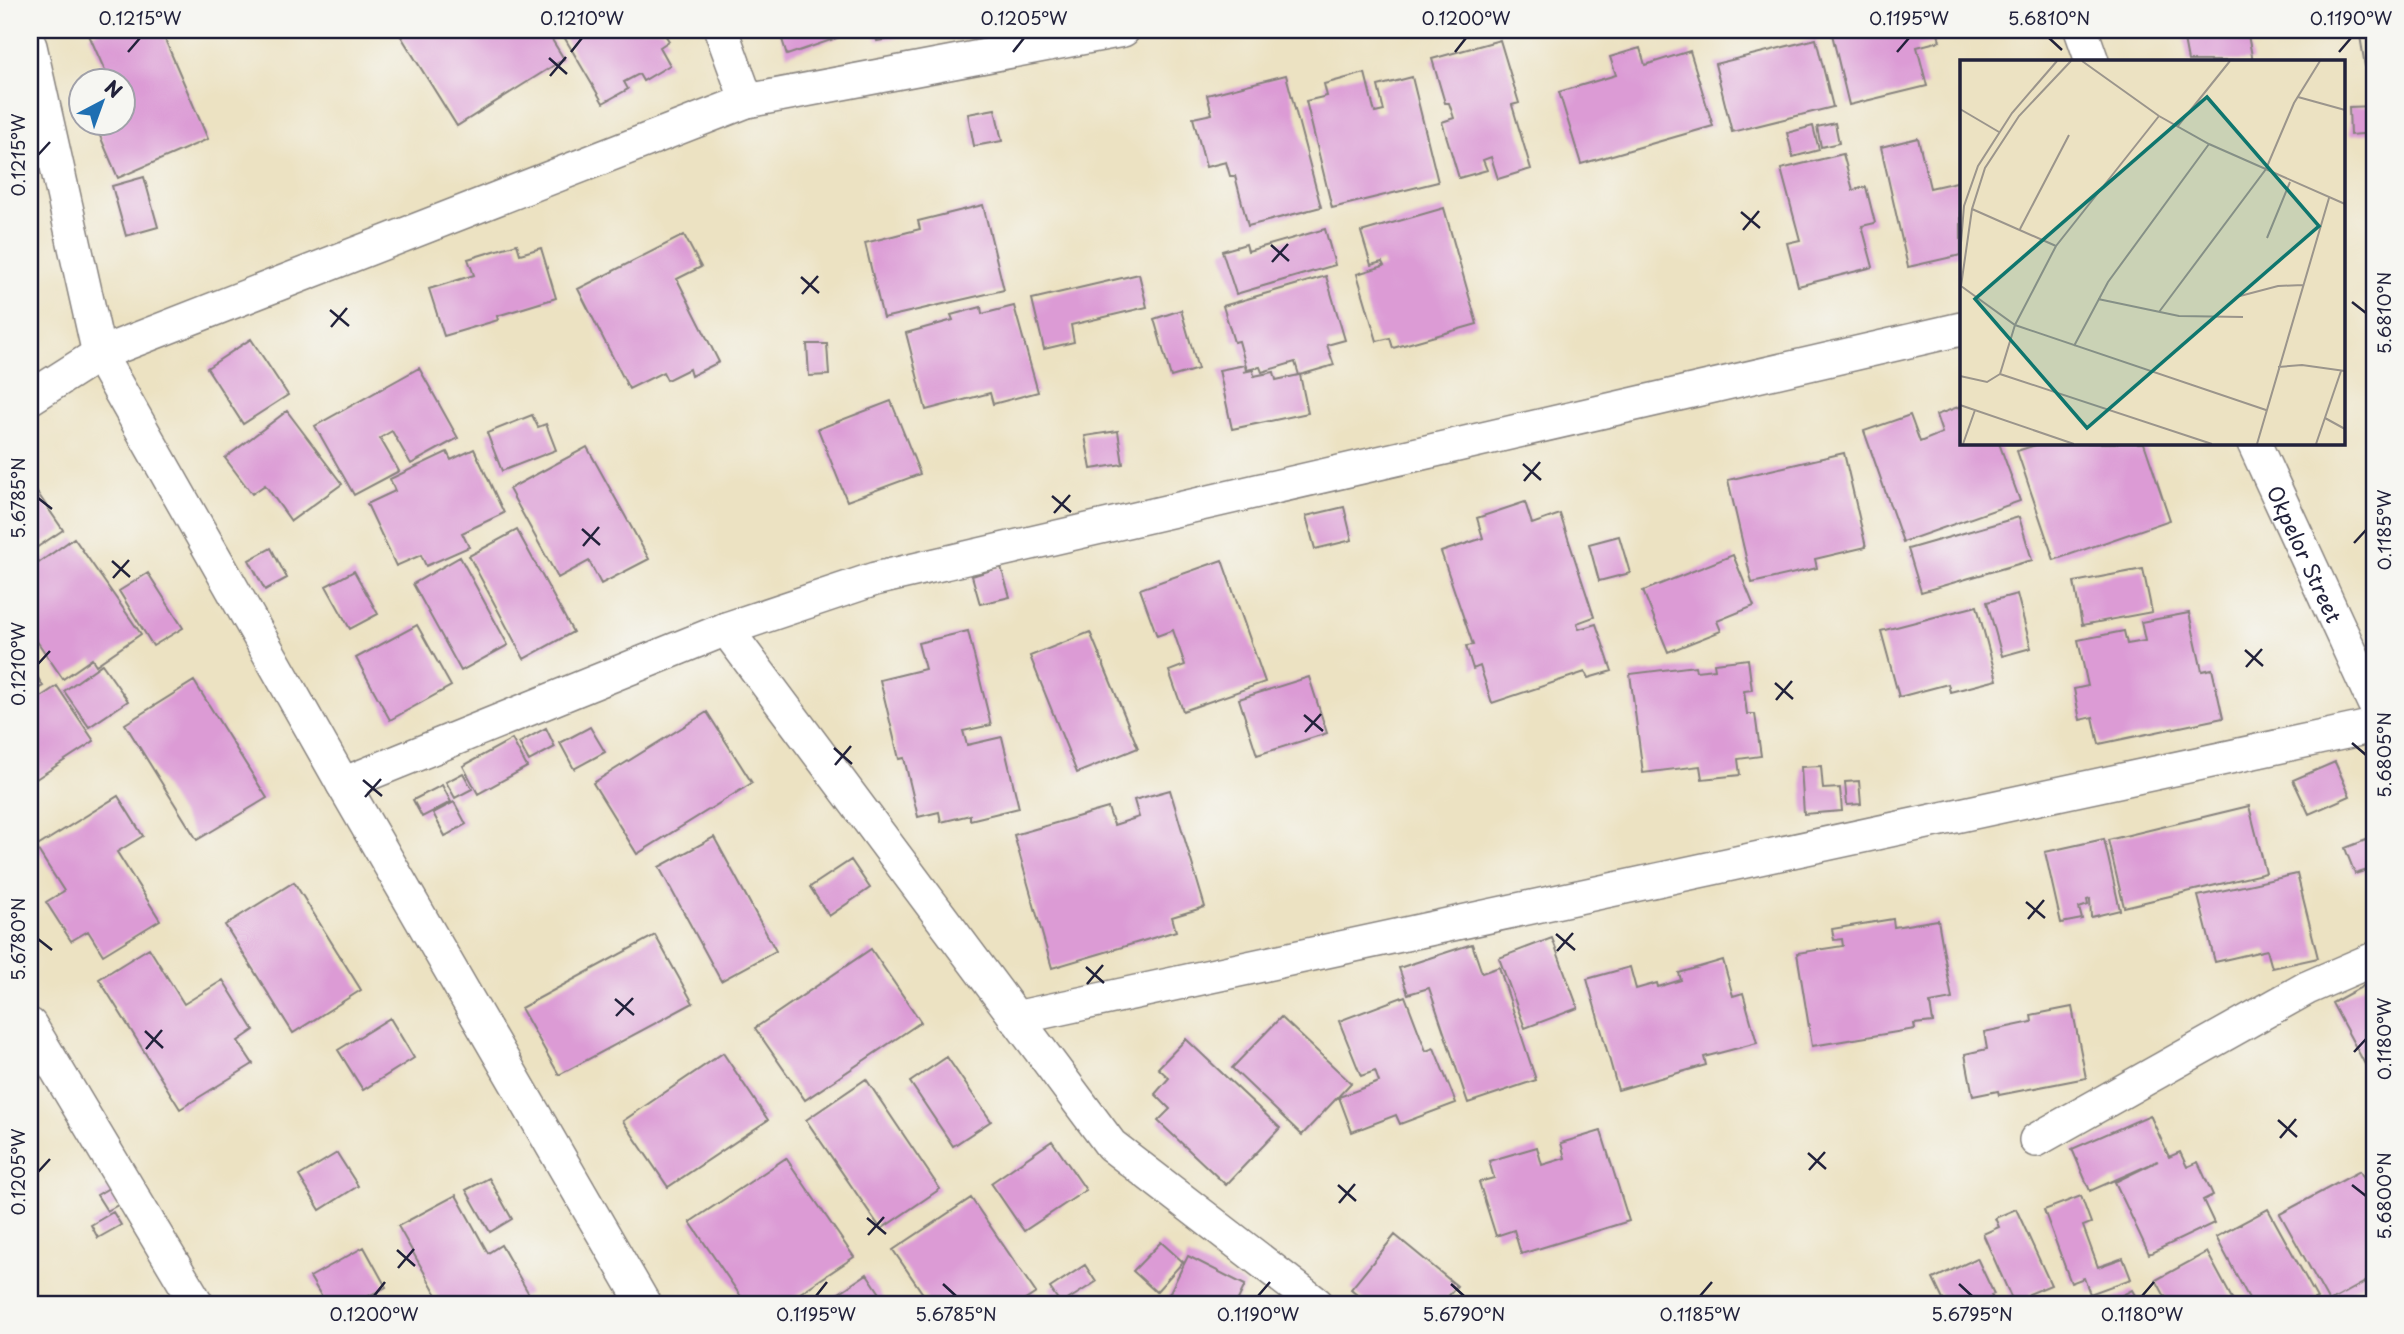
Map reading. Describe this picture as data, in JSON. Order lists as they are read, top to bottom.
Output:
{
  "streets": {
    "street": ["Okpelor Street"]
  },
  "north": "top right",
  "coordinates": [
    "0.1215°W",
    "0.1210°W",
    "0.1205°W",
    "0.1200°W",
    "0.1195°W",
    "5.6810°N",
    "0.1190°W",
    "5.6785°N",
    "0.1185°W",
    "5.6805°N",
    "5.6780°N",
    "0.1180°W",
    "5.6800°N",
    "5.6790°N",
    "5.6795°N"
  ]
}
